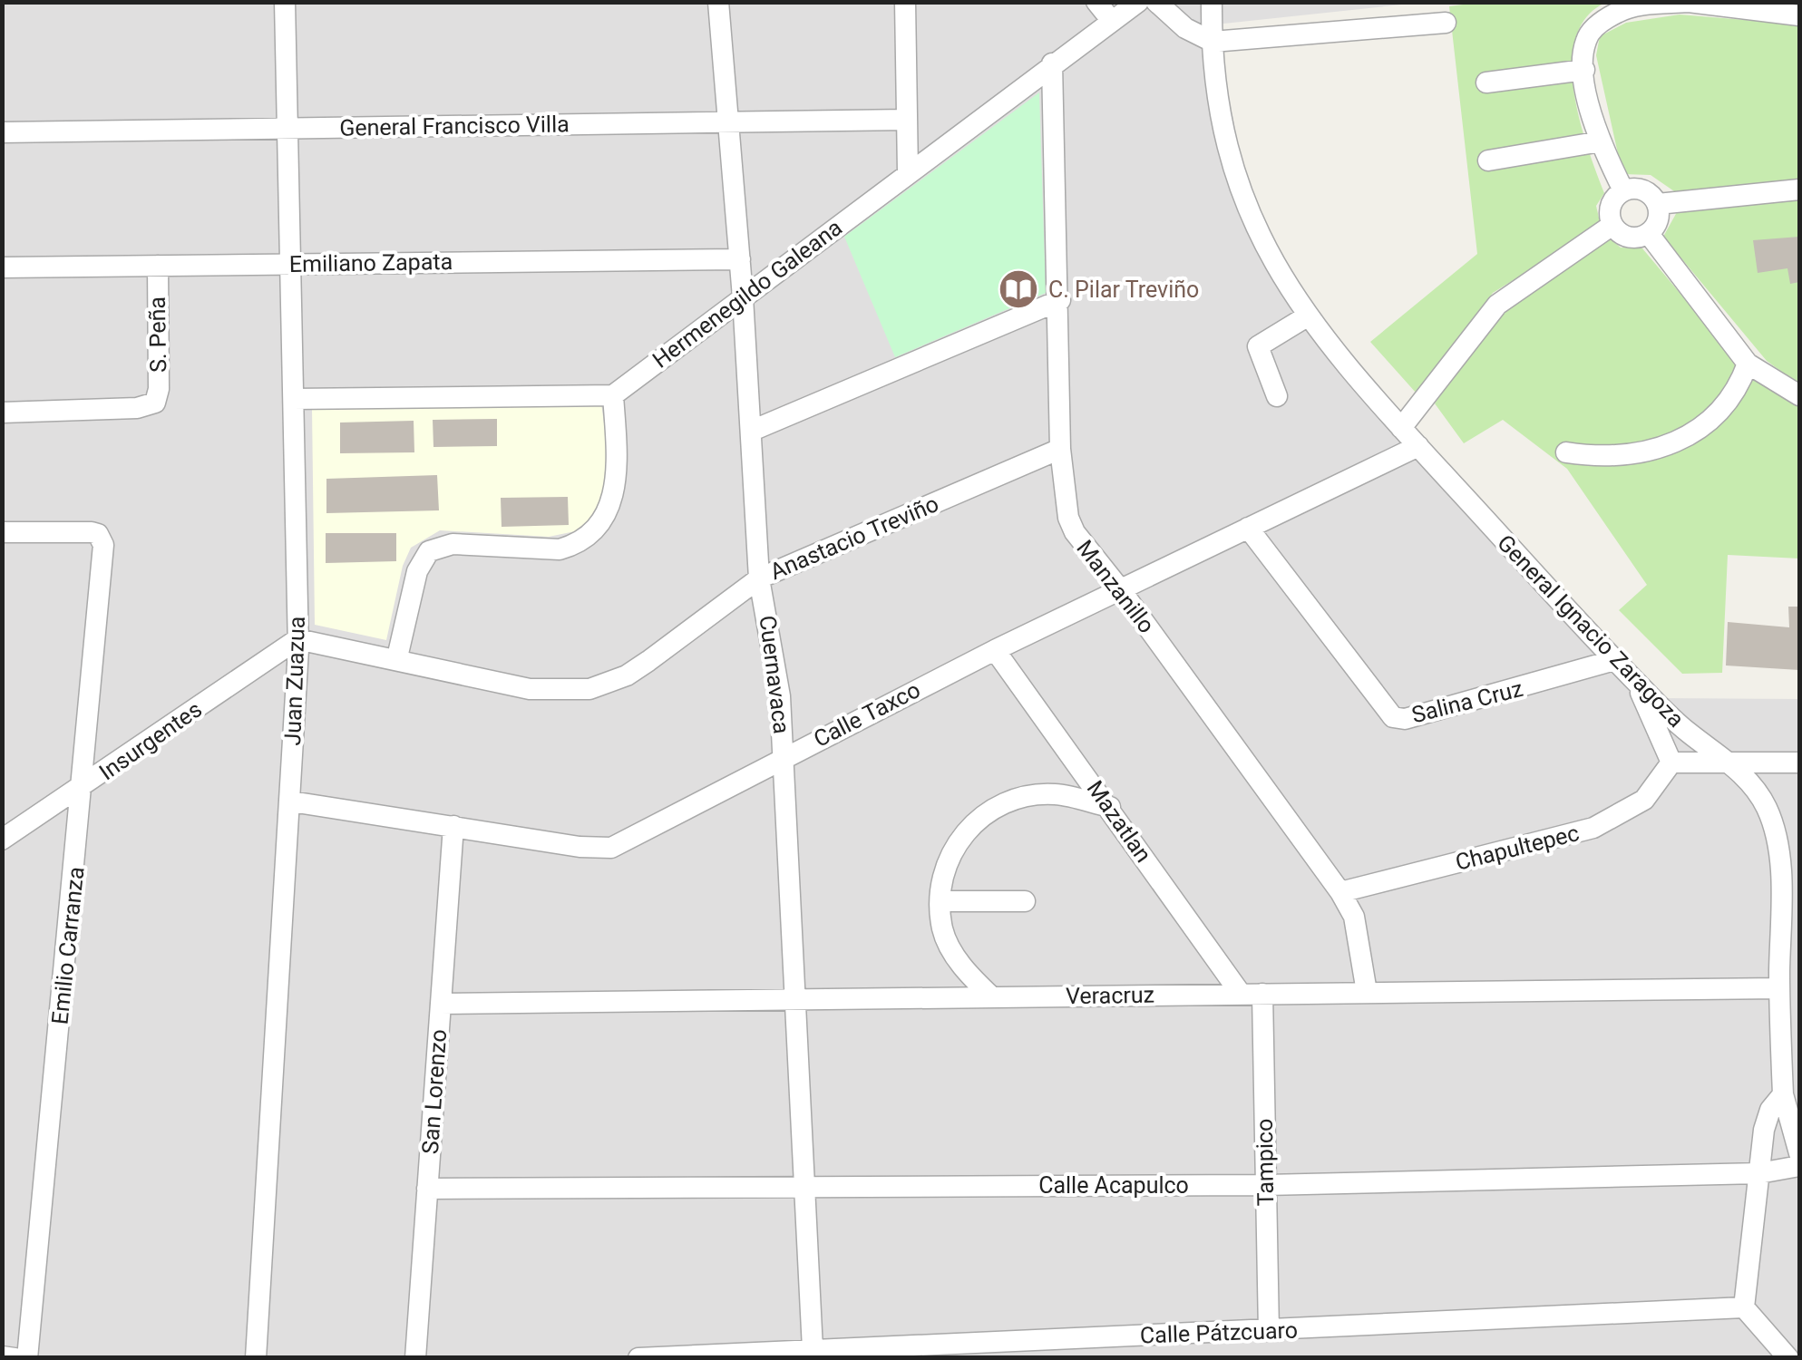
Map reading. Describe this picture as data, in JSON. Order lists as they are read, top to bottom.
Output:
{
  "streets": {
    "street": [
      "General Francisco Villa",
      "Emiliano Zapata",
      "Hermenegildo Galeana",
      "S. Peña",
      "Anastacio Treviño",
      "Manzanillo",
      "General Ignacio Zaragoza",
      "Cuernavaca",
      "Juan Zuazua",
      "Salina Cruz",
      "Calle Taxco",
      "Insurgentes",
      "Mazatlan",
      "Chapultepec",
      "Emilio Carranza",
      "Veracruz",
      "San Lorenzo",
      "Tampico",
      "Calle Acapulco",
      "Calle Pátzcuaro"
    ]
  },
  "crossings": [
    ["General Francisco Villa", "Cuernavaca"],
    ["General Francisco Villa", "Juan Zuazua"],
    ["Emiliano Zapata", "S. Peña"],
    ["Emiliano Zapata", "Cuernavaca"],
    ["Emiliano Zapata", "Juan Zuazua"],
    ["Hermenegildo Galeana", "Manzanillo"],
    ["Hermenegildo Galeana", "Cuernavaca"],
    ["Anastacio Treviño", "Manzanillo"],
    ["Anastacio Treviño", "Cuernavaca"],
    ["Anastacio Treviño", "Juan Zuazua"],
    ["Anastacio Treviño", "Insurgentes"],
    ["Manzanillo", "Calle Taxco"],
    ["Manzanillo", "Chapultepec"],
    ["Manzanillo", "Veracruz"],
    ["General Ignacio Zaragoza", "Salina Cruz"],
    ["General Ignacio Zaragoza", "Calle Taxco"],
    ["General Ignacio Zaragoza", "Veracruz"],
    ["General Ignacio Zaragoza", "Calle Acapulco"],
    ["General Ignacio Zaragoza", "Calle Pátzcuaro"],
    ["Cuernavaca", "Calle Taxco"],
    ["Cuernavaca", "Veracruz"],
    ["Cuernavaca", "Calle Acapulco"],
    ["Cuernavaca", "Calle Pátzcuaro"],
    ["Juan Zuazua", "Calle Taxco"],
    ["Juan Zuazua", "Insurgentes"],
    ["Salina Cruz", "Calle Taxco"],
    ["Calle Taxco", "Mazatlan"],
    ["Calle Taxco", "San Lorenzo"],
    ["Insurgentes", "Emilio Carranza"],
    ["Mazatlan", "Veracruz"],
    ["Mazatlan", "Tampico"],
    ["Veracruz", "San Lorenzo"],
    ["Veracruz", "Tampico"],
    ["San Lorenzo", "Calle Acapulco"],
    ["Tampico", "Calle Acapulco"],
    ["Tampico", "Calle Pátzcuaro"]
  ],
  "places": {
    "library": ["C. Pilar Treviño"]
  }
}
